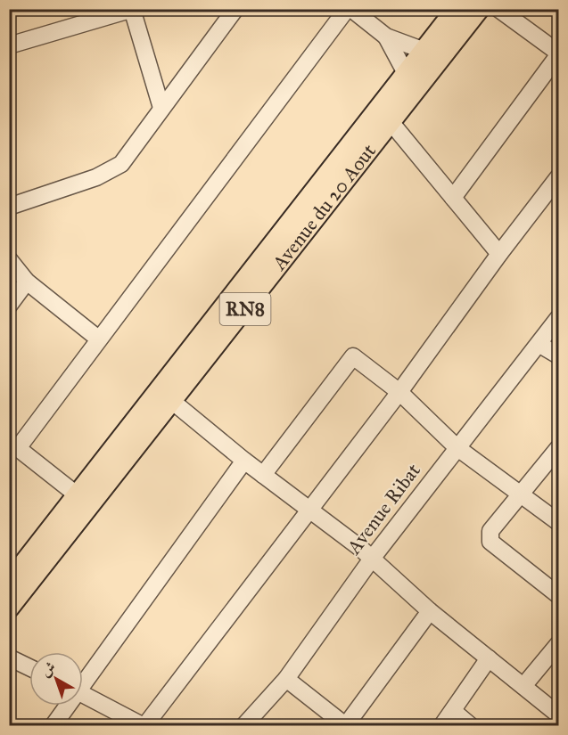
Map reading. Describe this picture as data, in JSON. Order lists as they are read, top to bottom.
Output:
{
  "streets": {
    "main road": ["Avenue du 20 Aout", "RN8"],
    "street": ["Avenue Ribat"]
  },
  "north": "top left"
}
